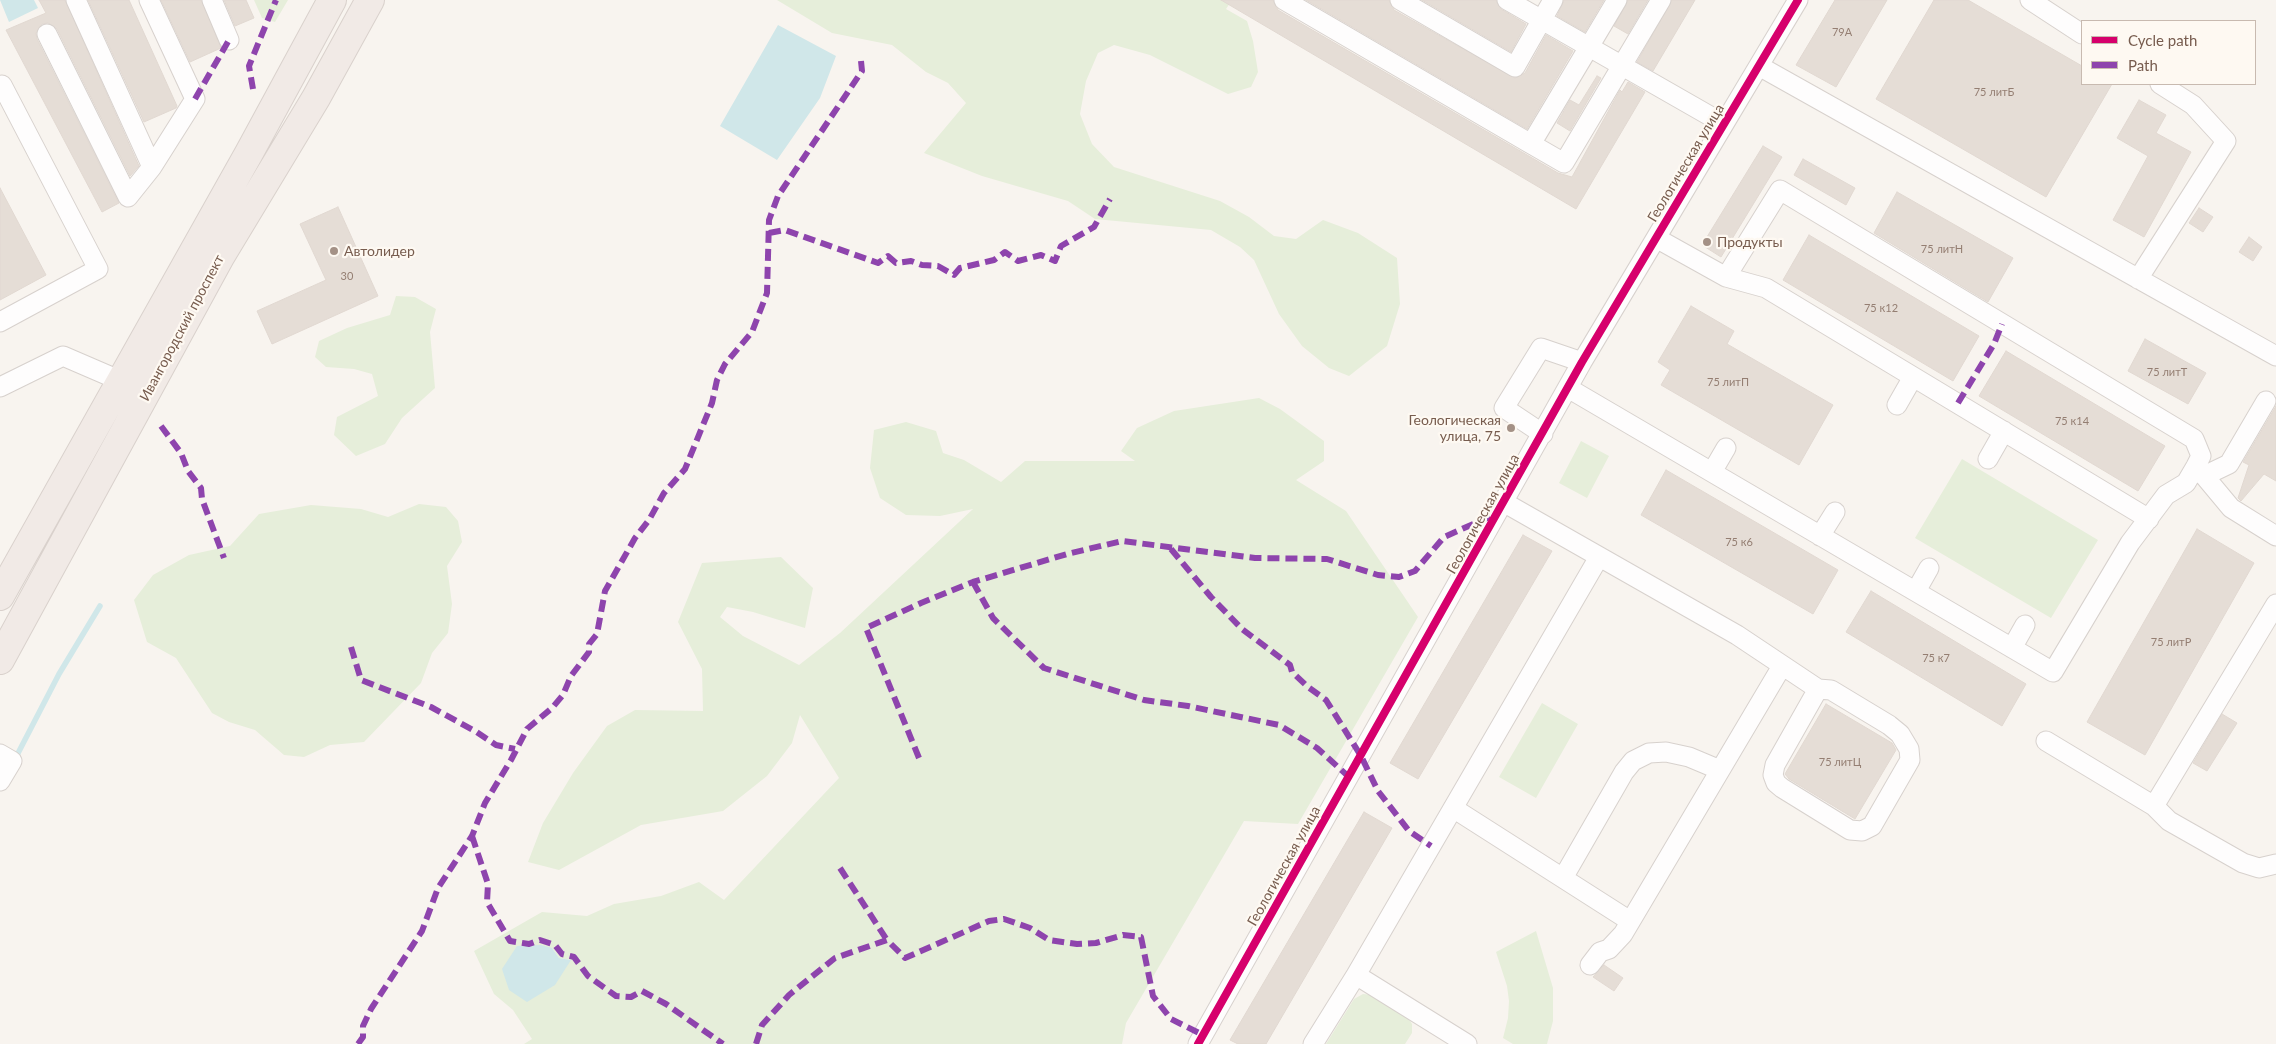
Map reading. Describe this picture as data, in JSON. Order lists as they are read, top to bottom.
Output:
{
  "streets": {
    "highway": ["Ивангородский проспект"],
    "street": ["Геологическая улица"]
  },
  "places": ["Продукты", "Автолидер", "Геологическая улица, 75"],
  "house_numbers": [
    "79А",
    "75 литБ",
    "75 литН",
    "30",
    "75 к12",
    "75 литТ",
    "75 литП",
    "75 к14",
    "75 к6",
    "75 литР",
    "75 к7",
    "75 литЦ"
  ],
  "legend": ["Cycle path", "Path"]
}
